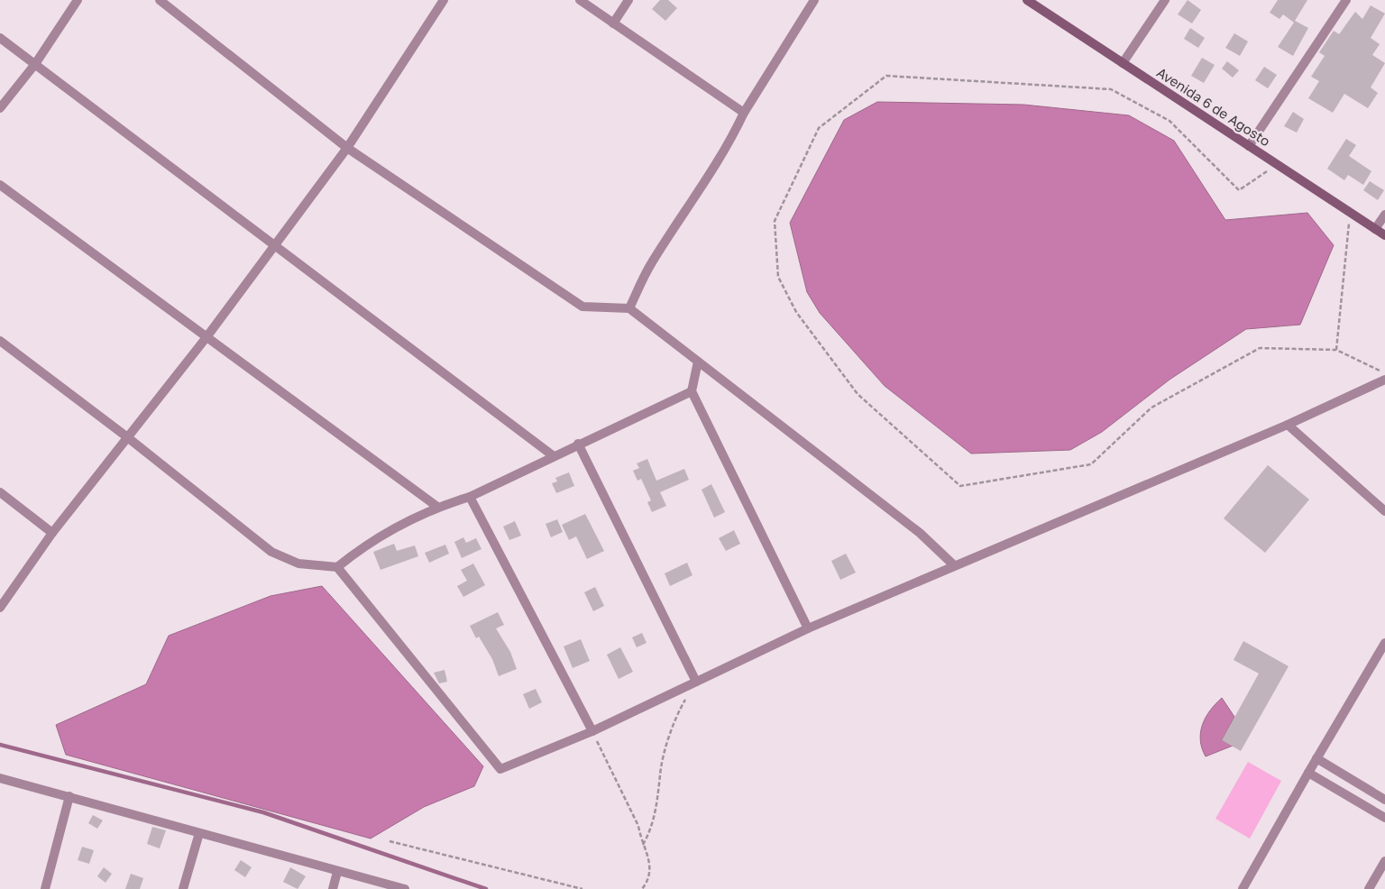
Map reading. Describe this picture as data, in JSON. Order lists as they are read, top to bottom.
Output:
{
  "streets": {
    "street": ["Avenida 6 de Agosto"]
  }
}
